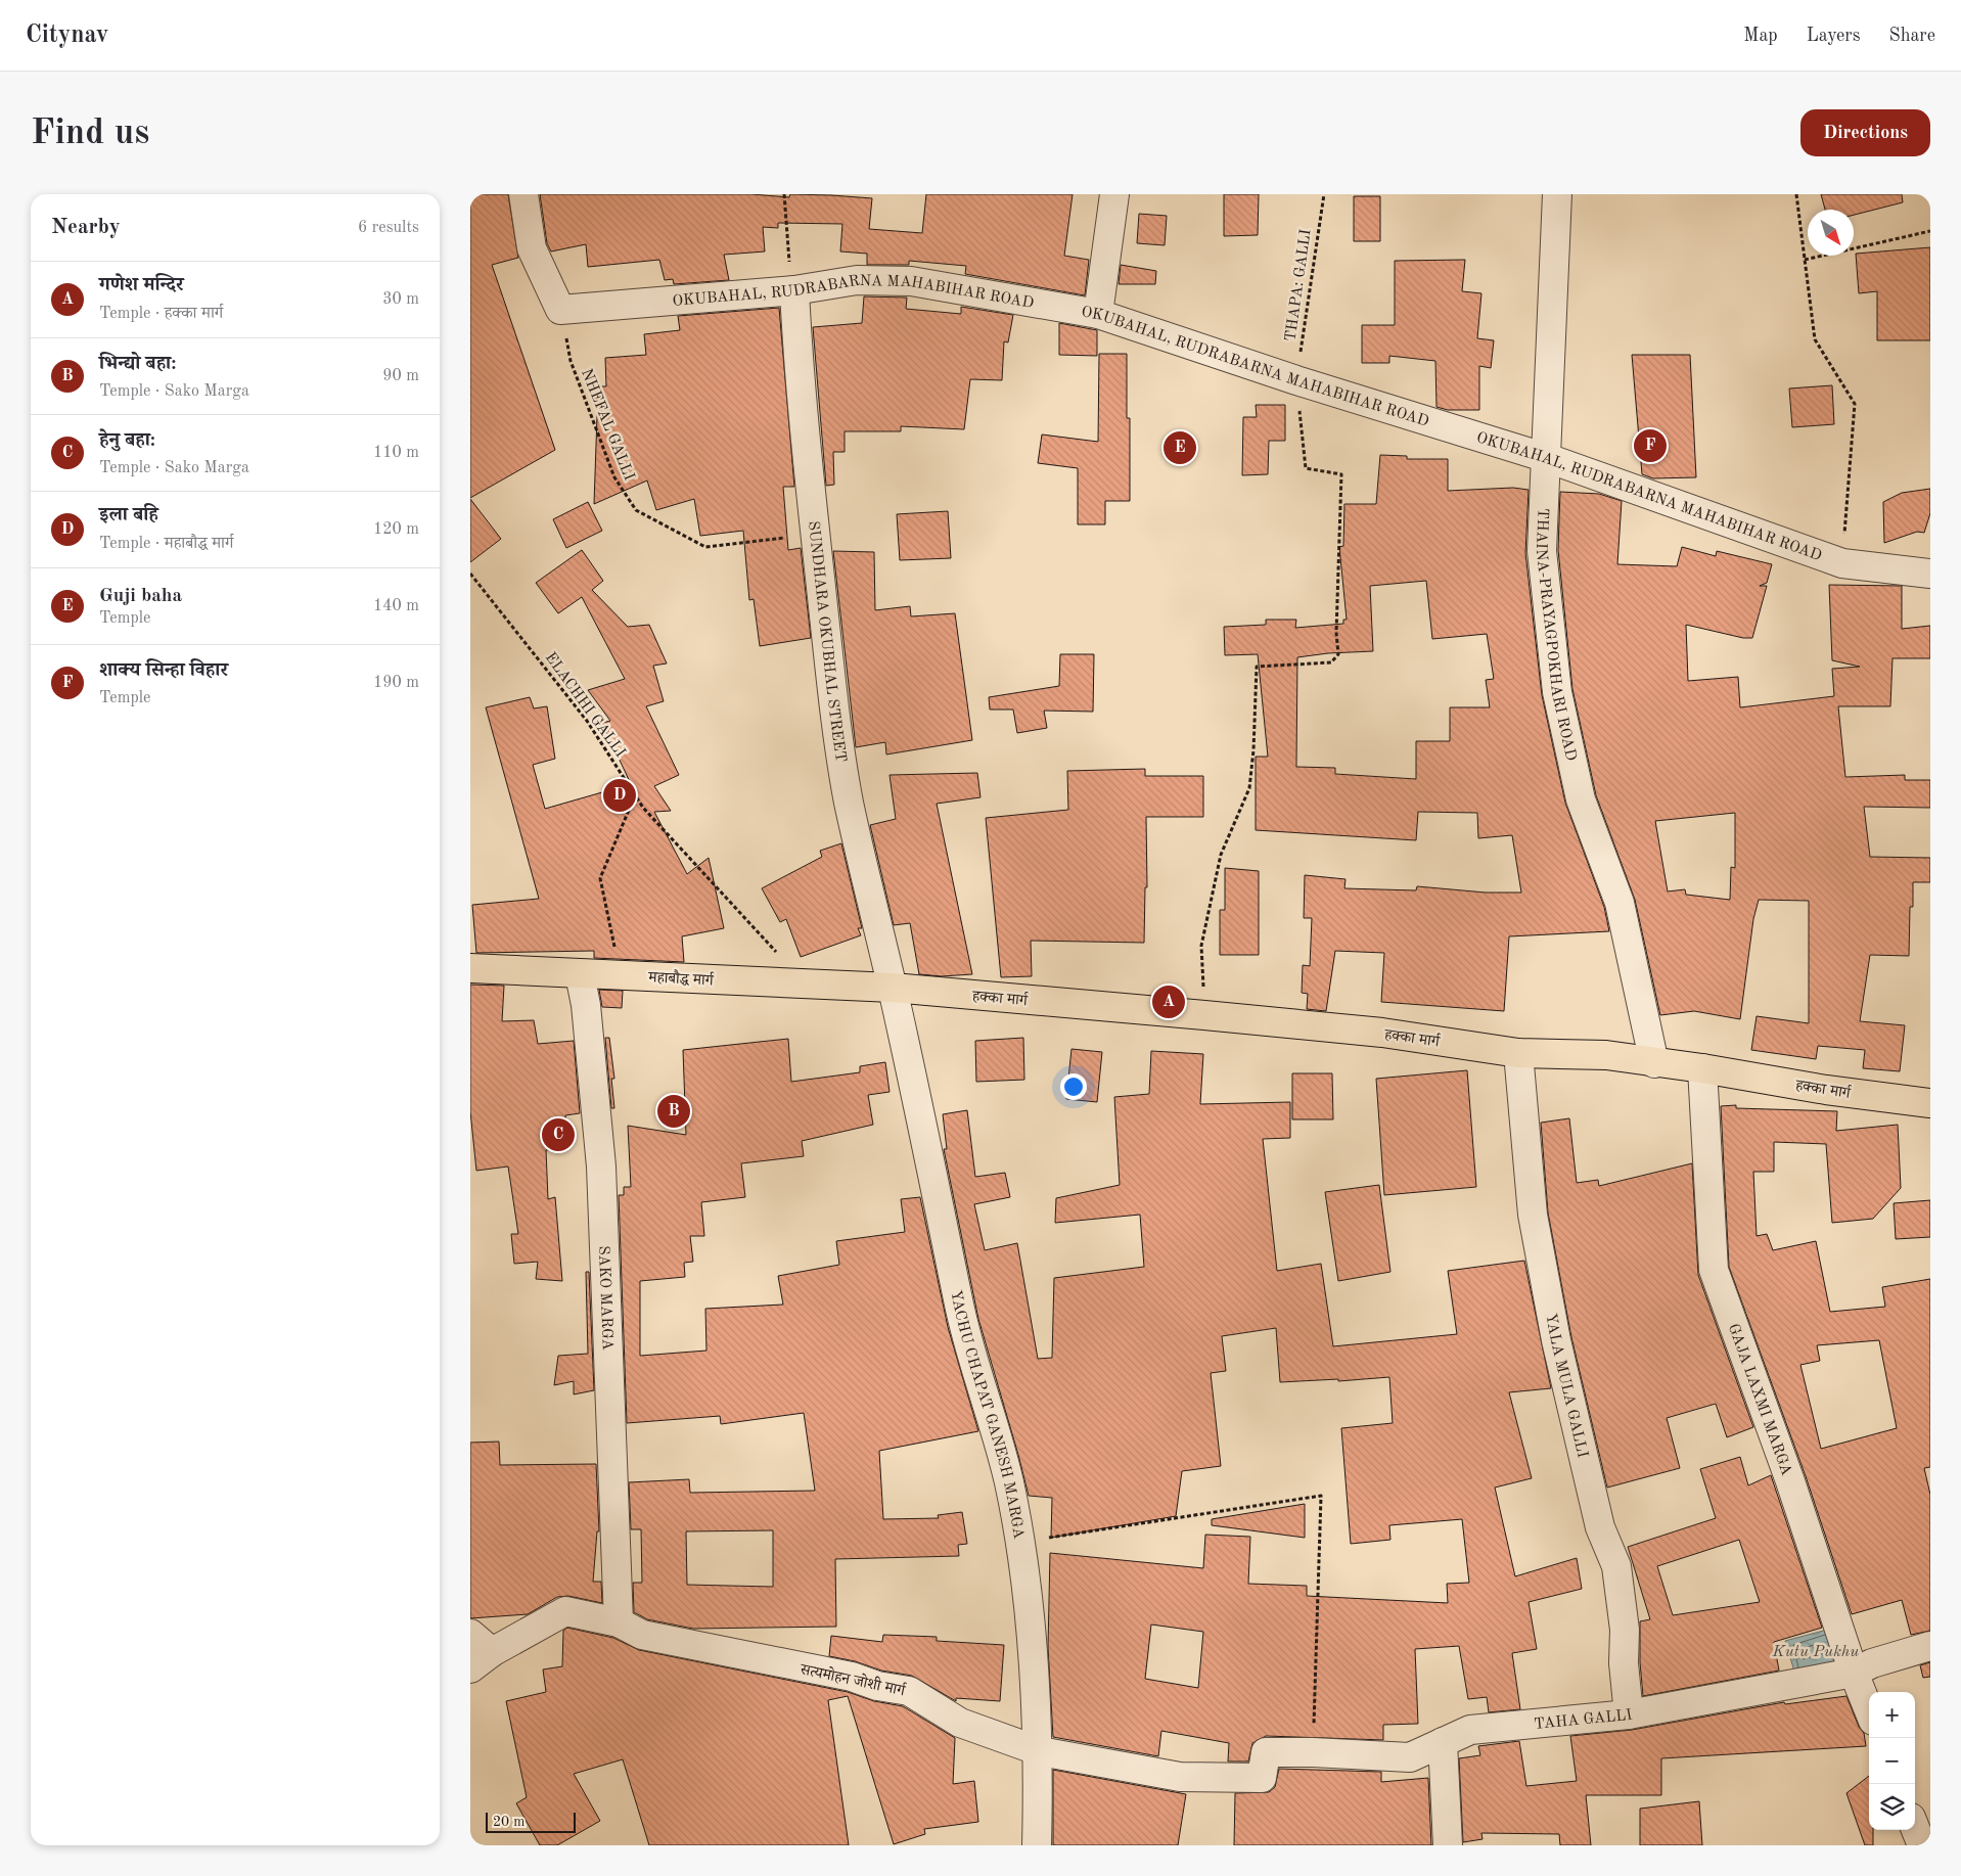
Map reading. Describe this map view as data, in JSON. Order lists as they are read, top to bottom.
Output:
{
  "streets": {
    "main road": ["महाबौद्ध मार्ग", "हक्का मार्ग"],
    "street": [
      "OKUBAHAL, RUDRABARNA MAHABIHAR ROAD",
      "THAINA-PRAYAGPOKHARI ROAD",
      "SUNDHARA OKUBHAL STREET",
      "SAKO MARGA",
      "YALA MULA GALLI",
      "GAJA LAXMI MARGA",
      "YACHU CHAPAT GANESH MARGA",
      "सत्यमोहन जोशी मार्ग",
      "TAHA GALLI"
    ],
    "path": ["THAPA: GALLI", "NHEFAL GALLI", "ELACHHI GALLI"]
  },
  "crossings": [
    ["THAPA: GALLI", "OKUBAHAL, RUDRABARNA MAHABIHAR ROAD"],
    ["THAPA: GALLI", "हक्का मार्ग"],
    ["OKUBAHAL, RUDRABARNA MAHABIHAR ROAD", "NHEFAL GALLI"],
    ["OKUBAHAL, RUDRABARNA MAHABIHAR ROAD", "THAINA-PRAYAGPOKHARI ROAD"],
    ["OKUBAHAL, RUDRABARNA MAHABIHAR ROAD", "SUNDHARA OKUBHAL STREET"],
    ["NHEFAL GALLI", "SUNDHARA OKUBHAL STREET"],
    ["THAINA-PRAYAGPOKHARI ROAD", "हक्का मार्ग"],
    ["SUNDHARA OKUBHAL STREET", "महाबौद्ध मार्ग"],
    ["SUNDHARA OKUBHAL STREET", "हक्का मार्ग"],
    ["SUNDHARA OKUBHAL STREET", "YACHU CHAPAT GANESH MARGA"],
    ["ELACHHI GALLI", "महाबौद्ध मार्ग"],
    ["महाबौद्ध मार्ग", "हक्का मार्ग"],
    ["महाबौद्ध मार्ग", "SAKO MARGA"],
    ["महाबौद्ध मार्ग", "YACHU CHAPAT GANESH MARGA"],
    ["हक्का मार्ग", "YALA MULA GALLI"],
    ["हक्का मार्ग", "GAJA LAXMI MARGA"],
    ["हक्का मार्ग", "YACHU CHAPAT GANESH MARGA"],
    ["SAKO MARGA", "सत्यमोहन जोशी मार्ग"],
    ["YALA MULA GALLI", "TAHA GALLI"],
    ["GAJA LAXMI MARGA", "TAHA GALLI"],
    ["YACHU CHAPAT GANESH MARGA", "सत्यमोहन जोशी मार्ग"],
    ["सत्यमोहन जोशी मार्ग", "TAHA GALLI"]
  ],
  "water": ["Kutu Pukhu"],
  "scale_bar": "20 m",
  "north": "bottom right",
  "page": {
    "header": "Citynav",
    "nav": ["Map", "Layers", "Share"],
    "buttons": "Directions",
    "title": "Find us",
    "heading": ["Nearby", "6 results"],
    "list": [
      {
        "mark": "A",
        "name": "गणेश मन्दिर",
        "note": "Temple · हक्का मार्ग",
        "value": "30 m"
      },
      {
        "mark": "B",
        "name": "भिन्द्यो बहा:",
        "note": "Temple · Sako Marga",
        "value": "90 m"
      },
      {
        "mark": "C",
        "name": "हेनु बहा:",
        "note": "Temple · Sako Marga",
        "value": "110 m"
      },
      {
        "mark": "D",
        "name": "इला बहि",
        "note": "Temple · महाबौद्ध मार्ग",
        "value": "120 m"
      },
      {
        "mark": "E",
        "name": "Guji baha",
        "note": "Temple",
        "value": "140 m"
      },
      {
        "mark": "F",
        "name": "शाक्य सिन्हा विहार",
        "note": "Temple",
        "value": "190 m"
      }
    ],
    "pins": [
      "F",
      "E",
      "D",
      "A",
      "B",
      "C"
    ],
    "map_buttons": ["+", "−"],
    "scale": "20 m"
  }
}
